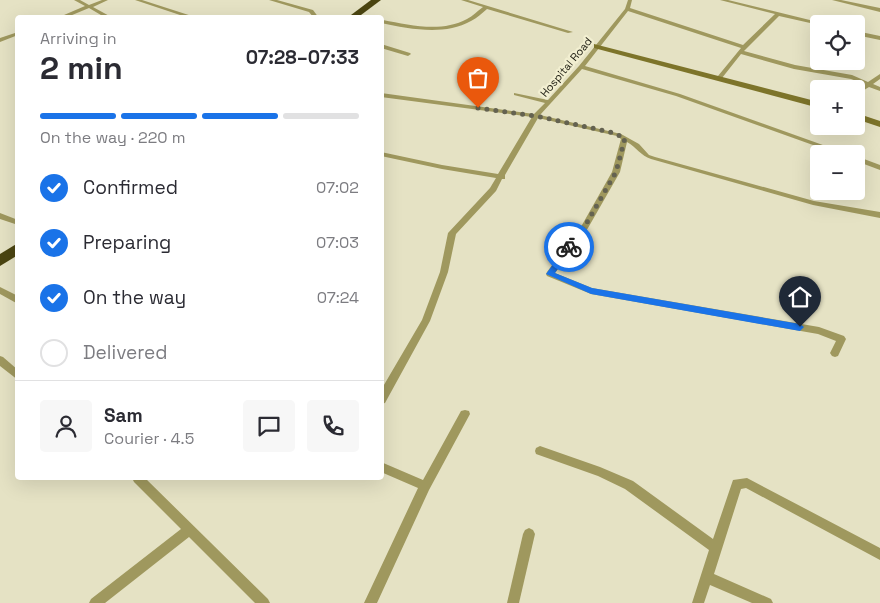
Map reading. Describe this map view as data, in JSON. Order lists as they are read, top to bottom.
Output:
{
  "streets": {
    "street": ["Hospital Road"]
  },
  "page": {
    "map_buttons": ["+", "−"],
    "heading": ["2 min", "Arriving in", "07:28–07:33"],
    "panel": ["Sam", "Courier · 4.5"],
    "bar": "On the way · 220 m",
    "list": [
      ["Confirmed", "07:02"],
      ["Preparing", "07:03"],
      ["On the way", "07:24"],
      "Delivered"
    ]
  }
}
